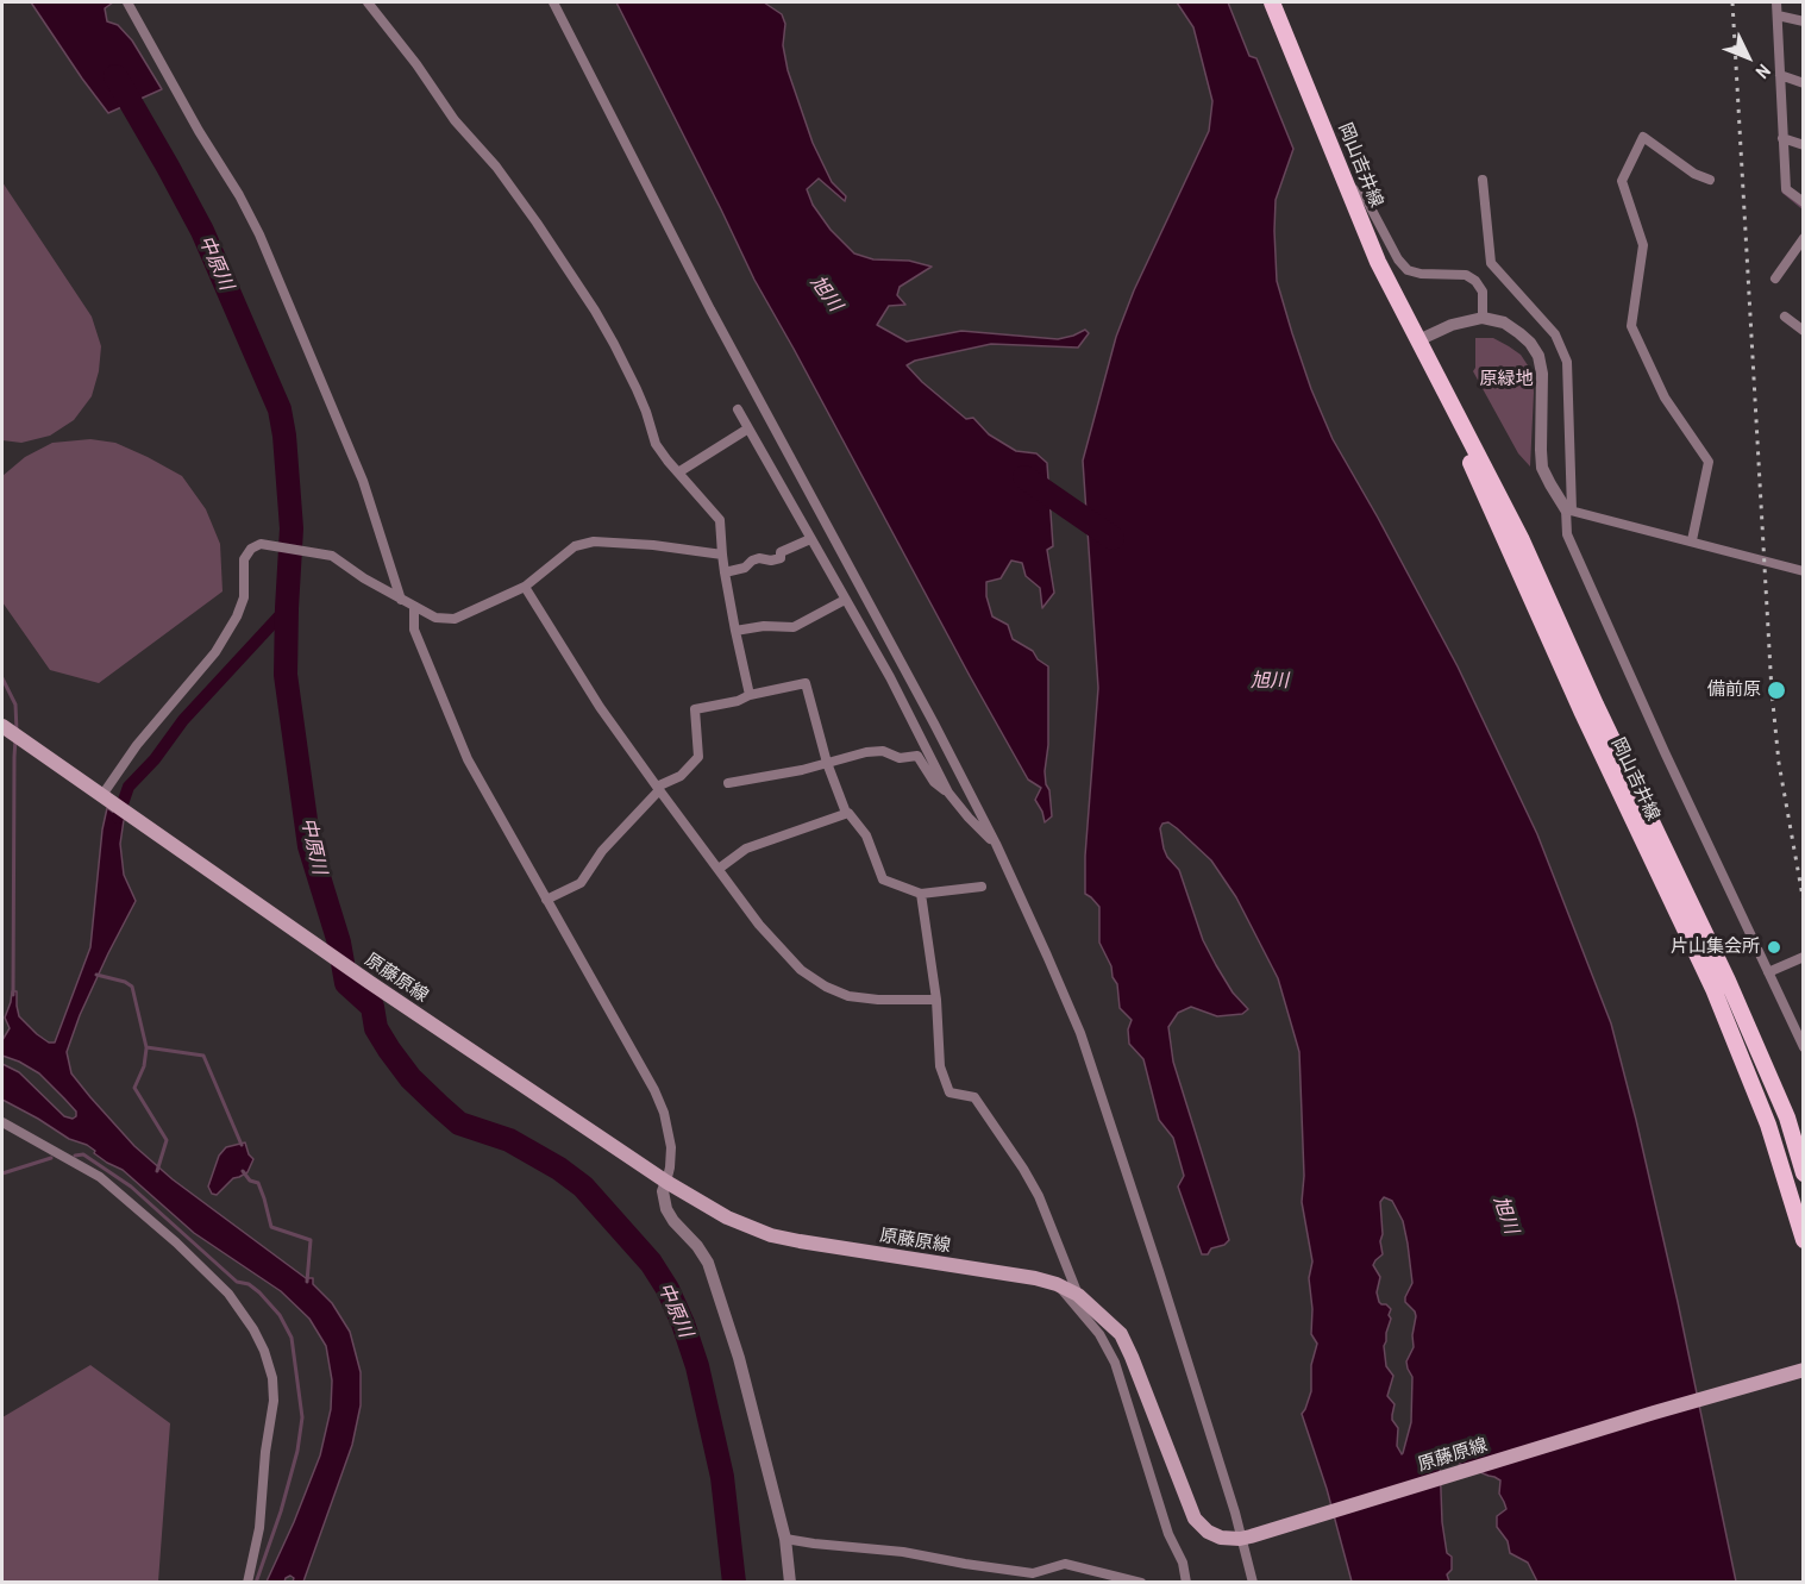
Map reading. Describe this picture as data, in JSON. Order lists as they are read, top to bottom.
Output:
{
  "streets": {
    "main road": ["岡山吉井線", "原藤原線"]
  },
  "water": ["中原川", "旭川"],
  "parks": ["原緑地"],
  "places": ["備前原", "片山集会所"],
  "north": "bottom right"
}
